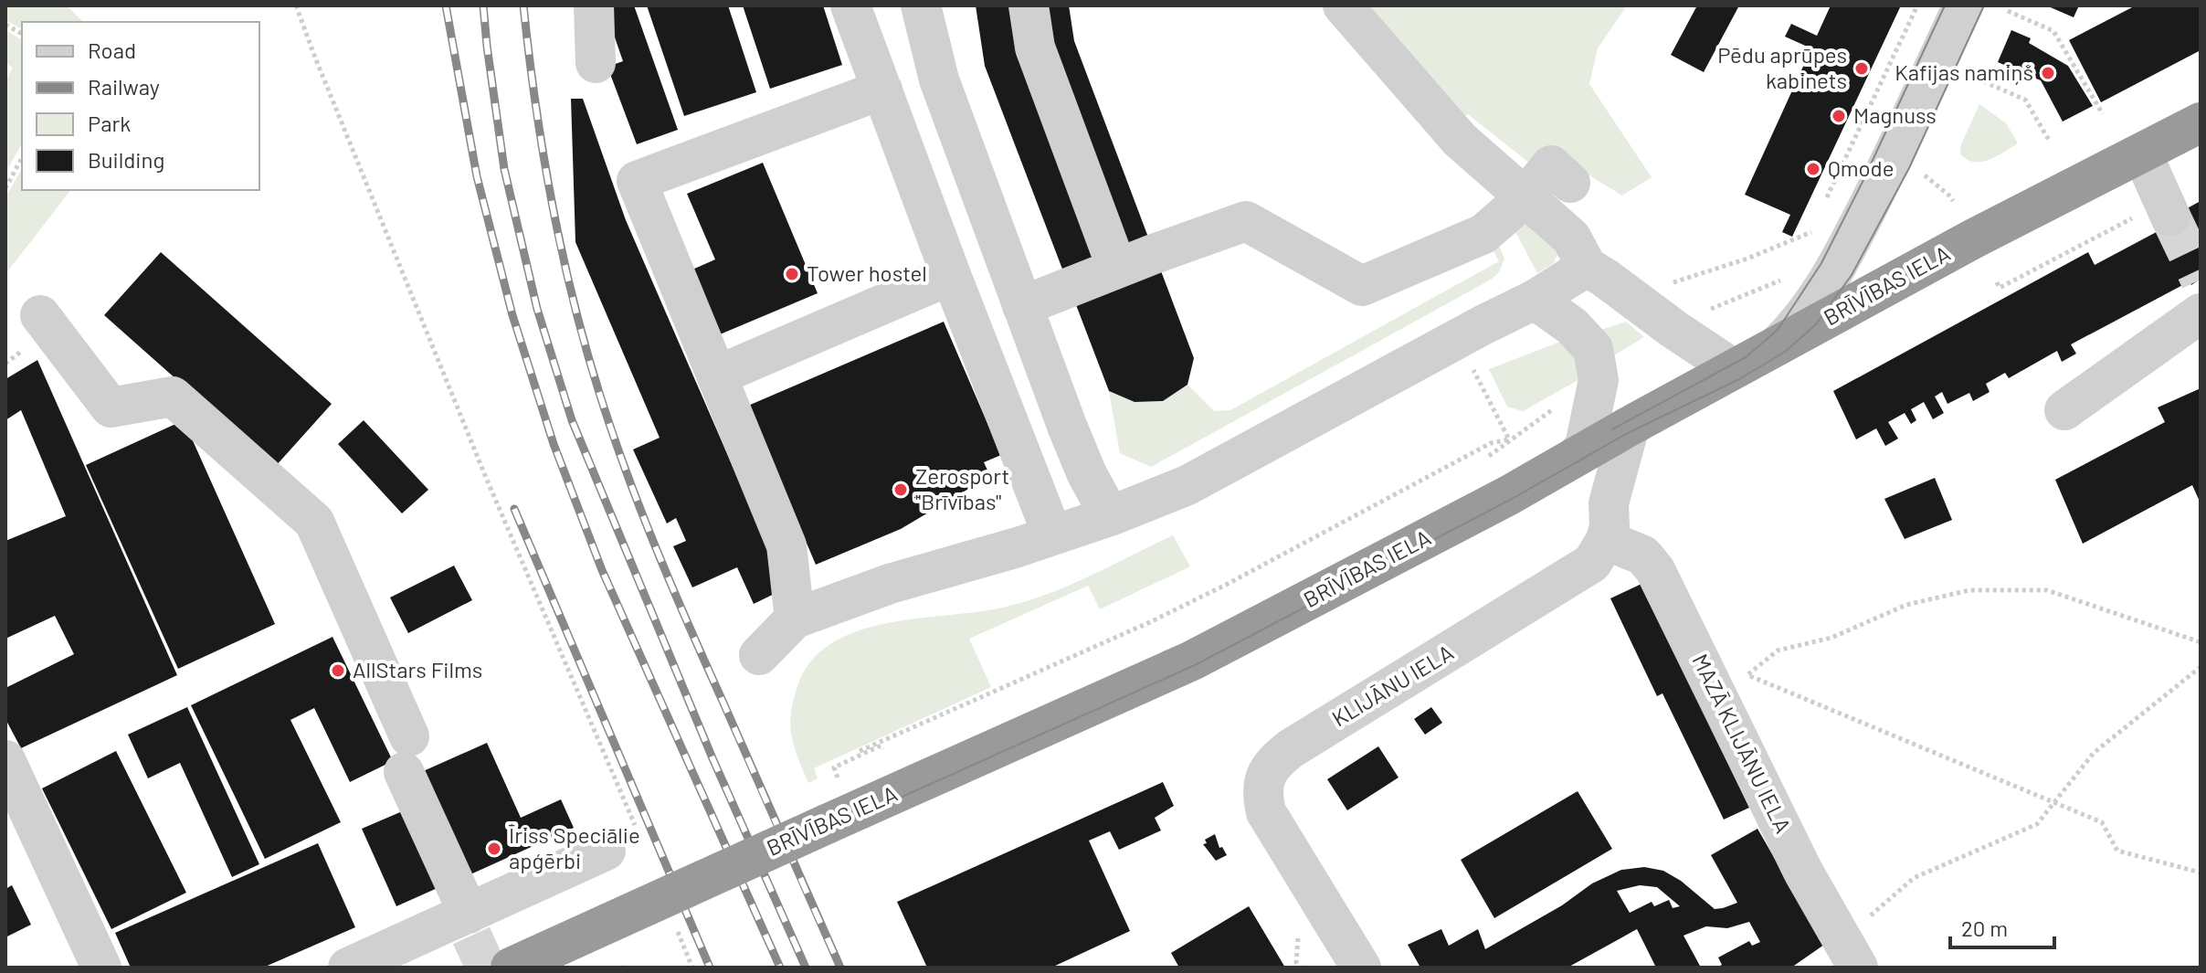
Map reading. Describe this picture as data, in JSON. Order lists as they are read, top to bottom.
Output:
{
  "streets": {
    "highway": ["BRĪVĪBAS IELA"],
    "street": ["KLIJĀNU IELA", "MAZĀ KLIJĀNU IELA"]
  },
  "crossings": [
    ["KLIJĀNU IELA", "MAZĀ KLIJĀNU IELA"]
  ],
  "places": [
    "Pēdu aprūpes kabinets",
    "Kafijas namiņš",
    "Magnuss",
    "Qmode",
    "Tower hostel",
    "Zerosport \"Brīvības\"",
    "AllStars Films",
    "Īriss Speciālie apģērbi"
  ],
  "legend": [
    "Road",
    "Railway",
    "Park",
    "Building"
  ],
  "scale_bar": "20 m"
}
